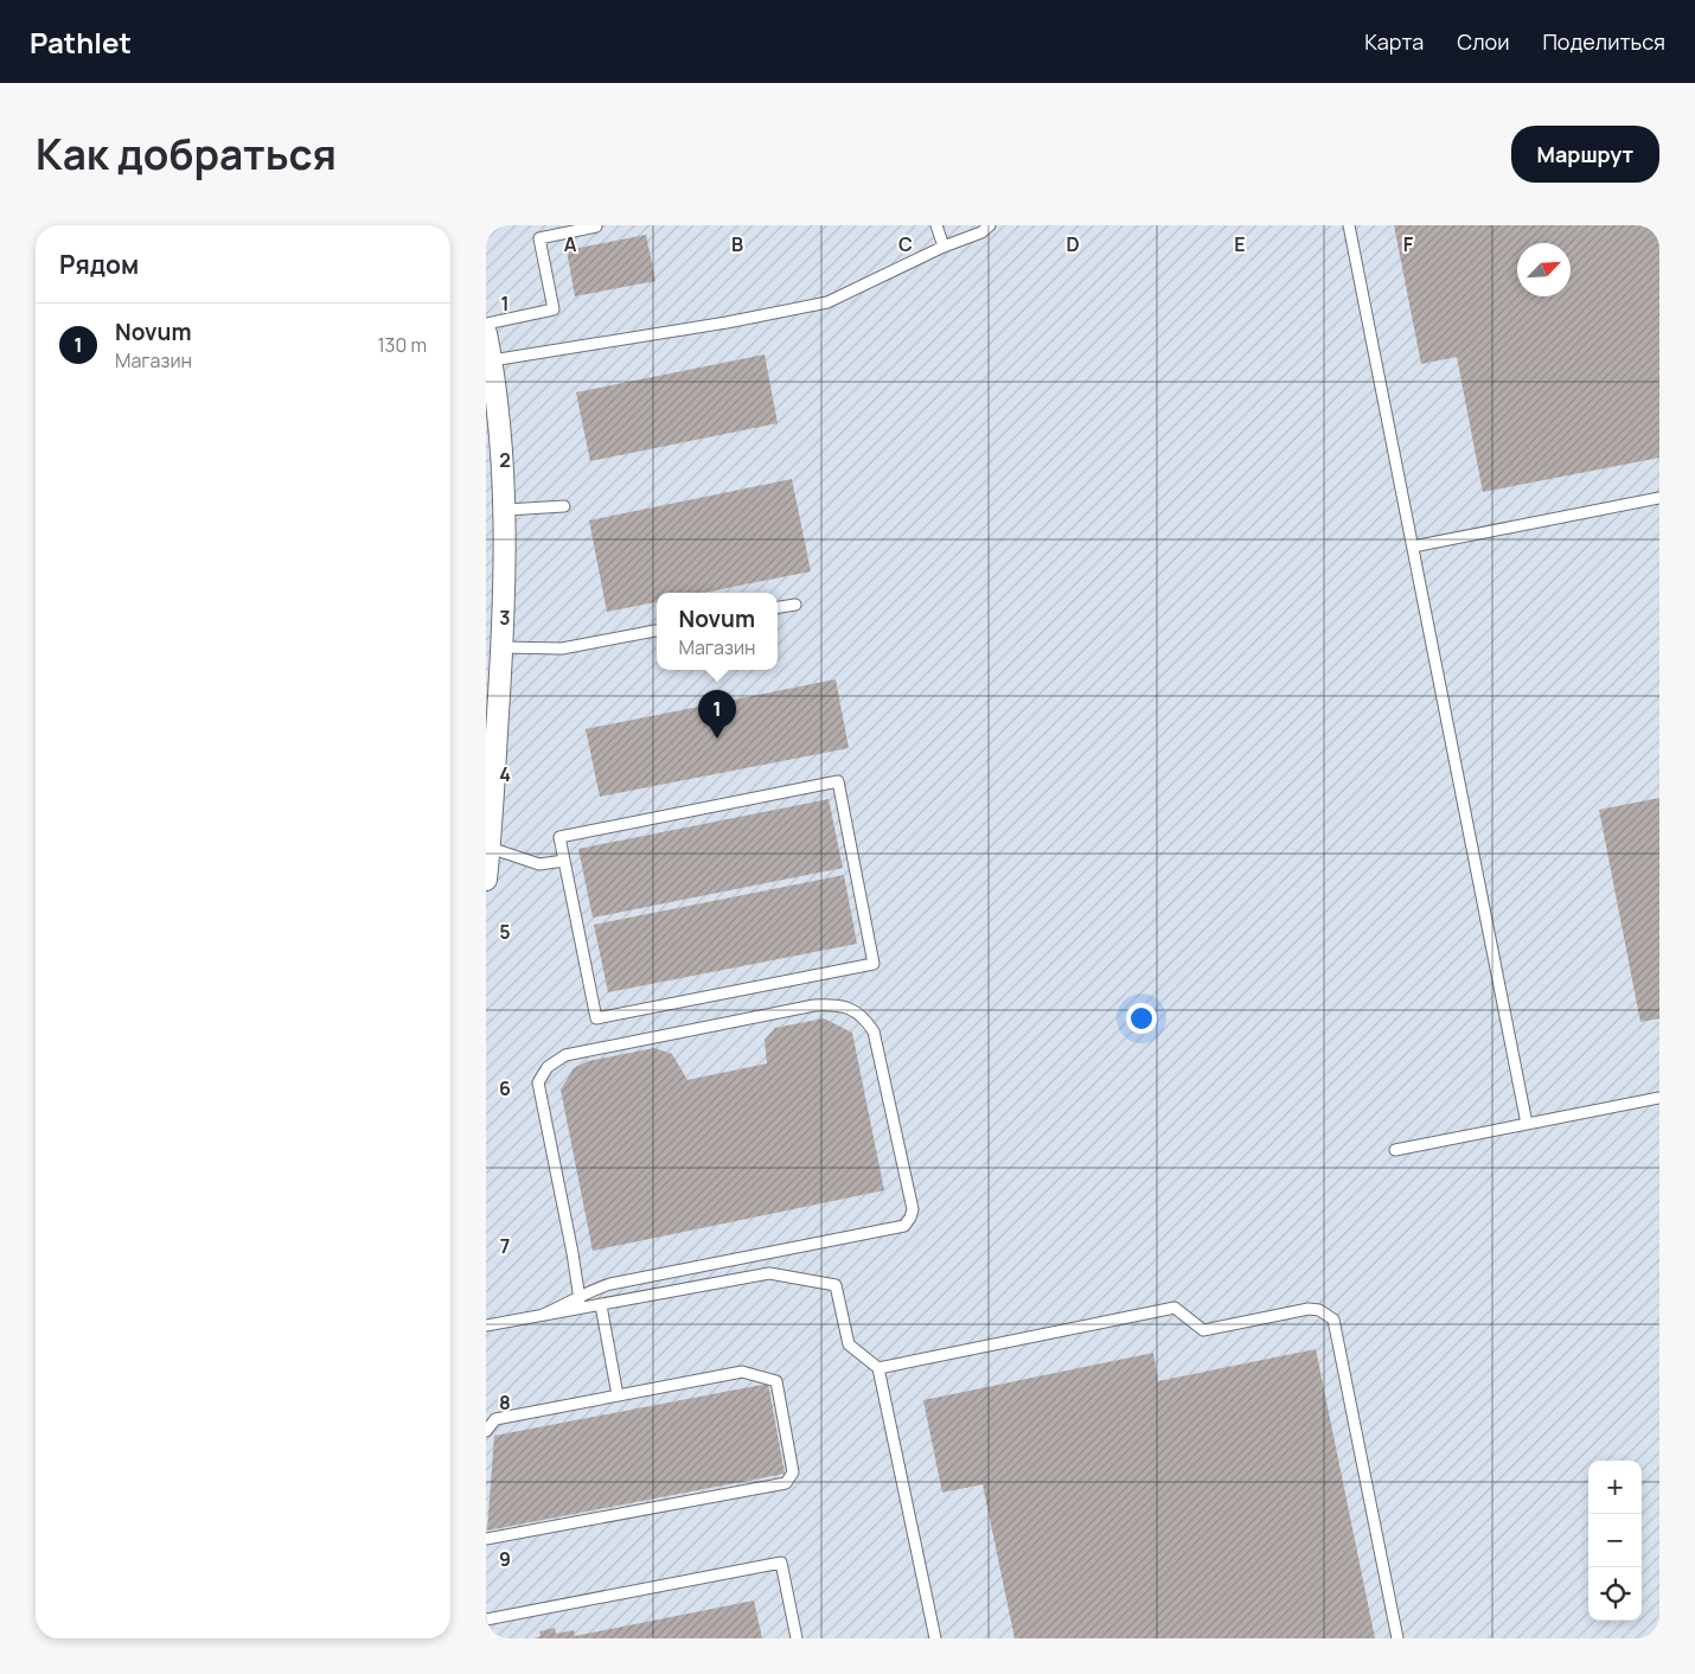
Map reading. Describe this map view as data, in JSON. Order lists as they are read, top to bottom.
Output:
{
  "north": "top right",
  "page": {
    "header": "Pathlet",
    "nav": ["Карта", "Слои", "Поделиться"],
    "title": "Как добраться",
    "buttons": "Маршрут",
    "heading": "Рядом",
    "list": [
      {
        "mark": "1",
        "name": "Novum",
        "note": "Магазин",
        "value": "130 m"
      }
    ],
    "popup": ["Novum", "Магазин"],
    "pins": "1",
    "map_buttons": ["+", "−"]
  },
  "grid": {
    "columns": [
      "A",
      "B",
      "C",
      "D",
      "E",
      "F"
    ],
    "rows": [
      "1",
      "2",
      "3",
      "4",
      "5",
      "6",
      "7",
      "8",
      "9"
    ]
  }
}
